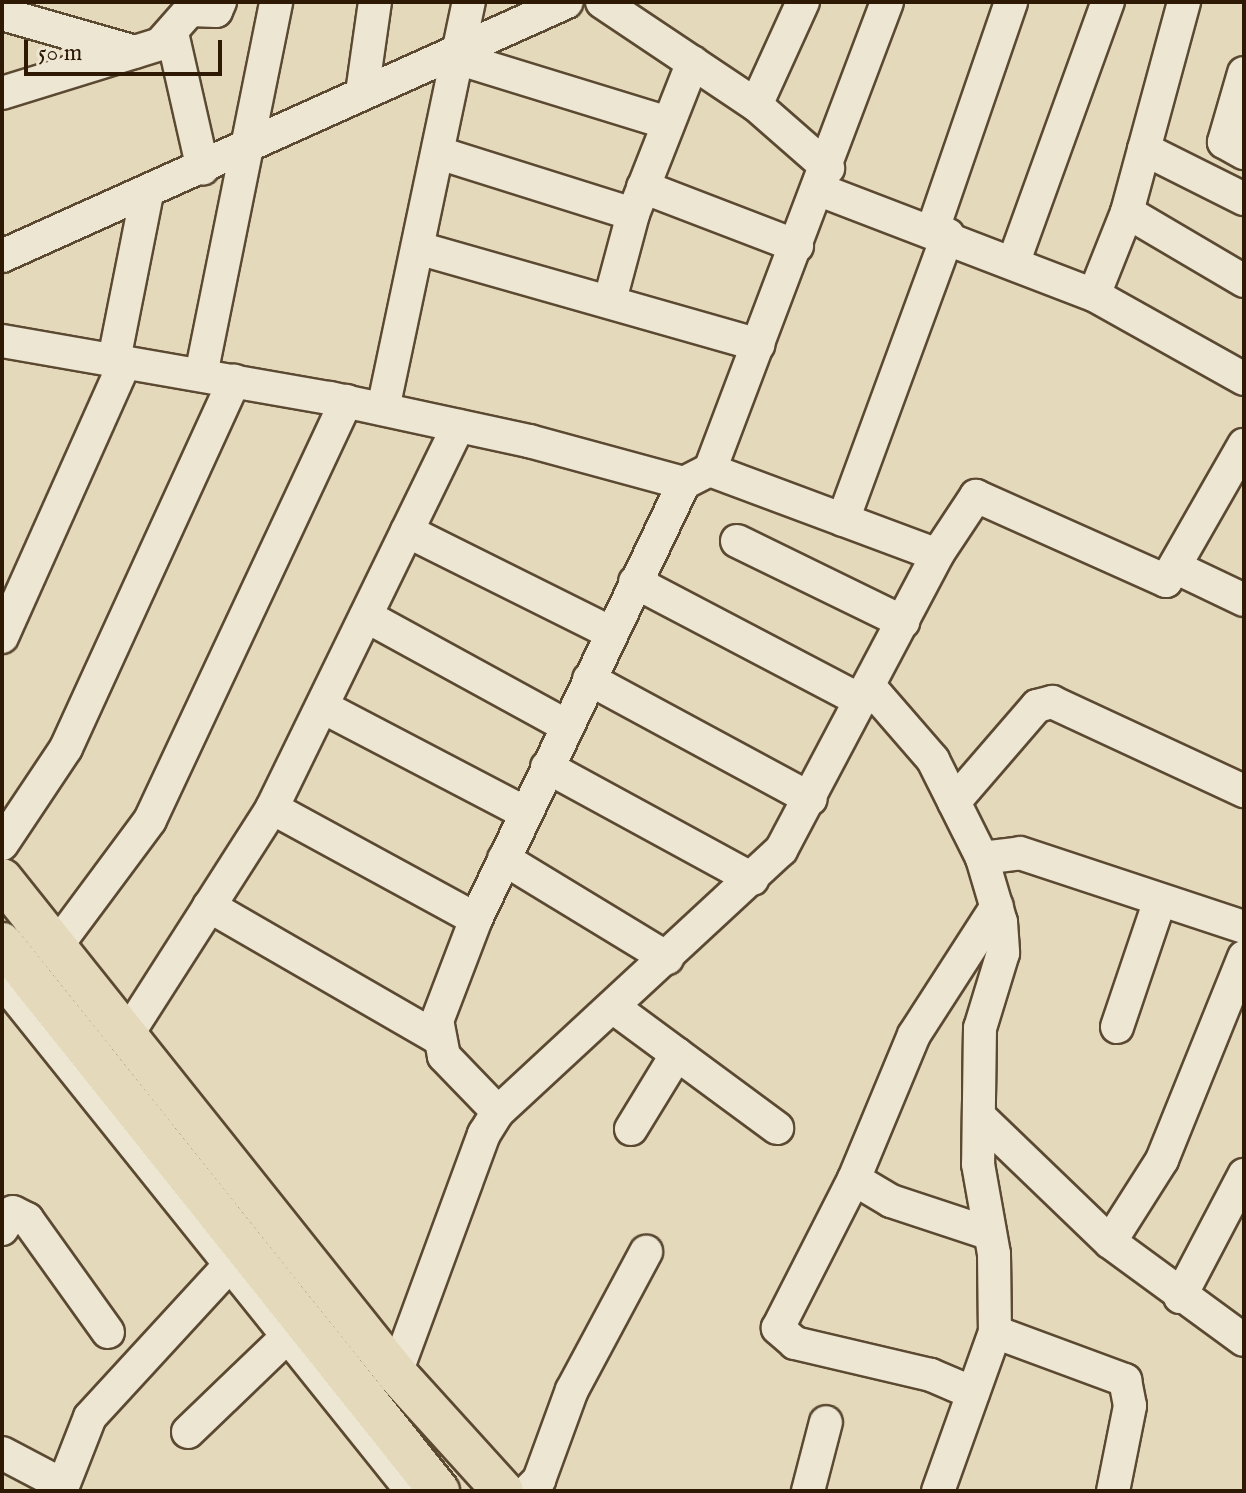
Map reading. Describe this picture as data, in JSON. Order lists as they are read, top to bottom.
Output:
{
  "scale_bar": "50 m"
}
